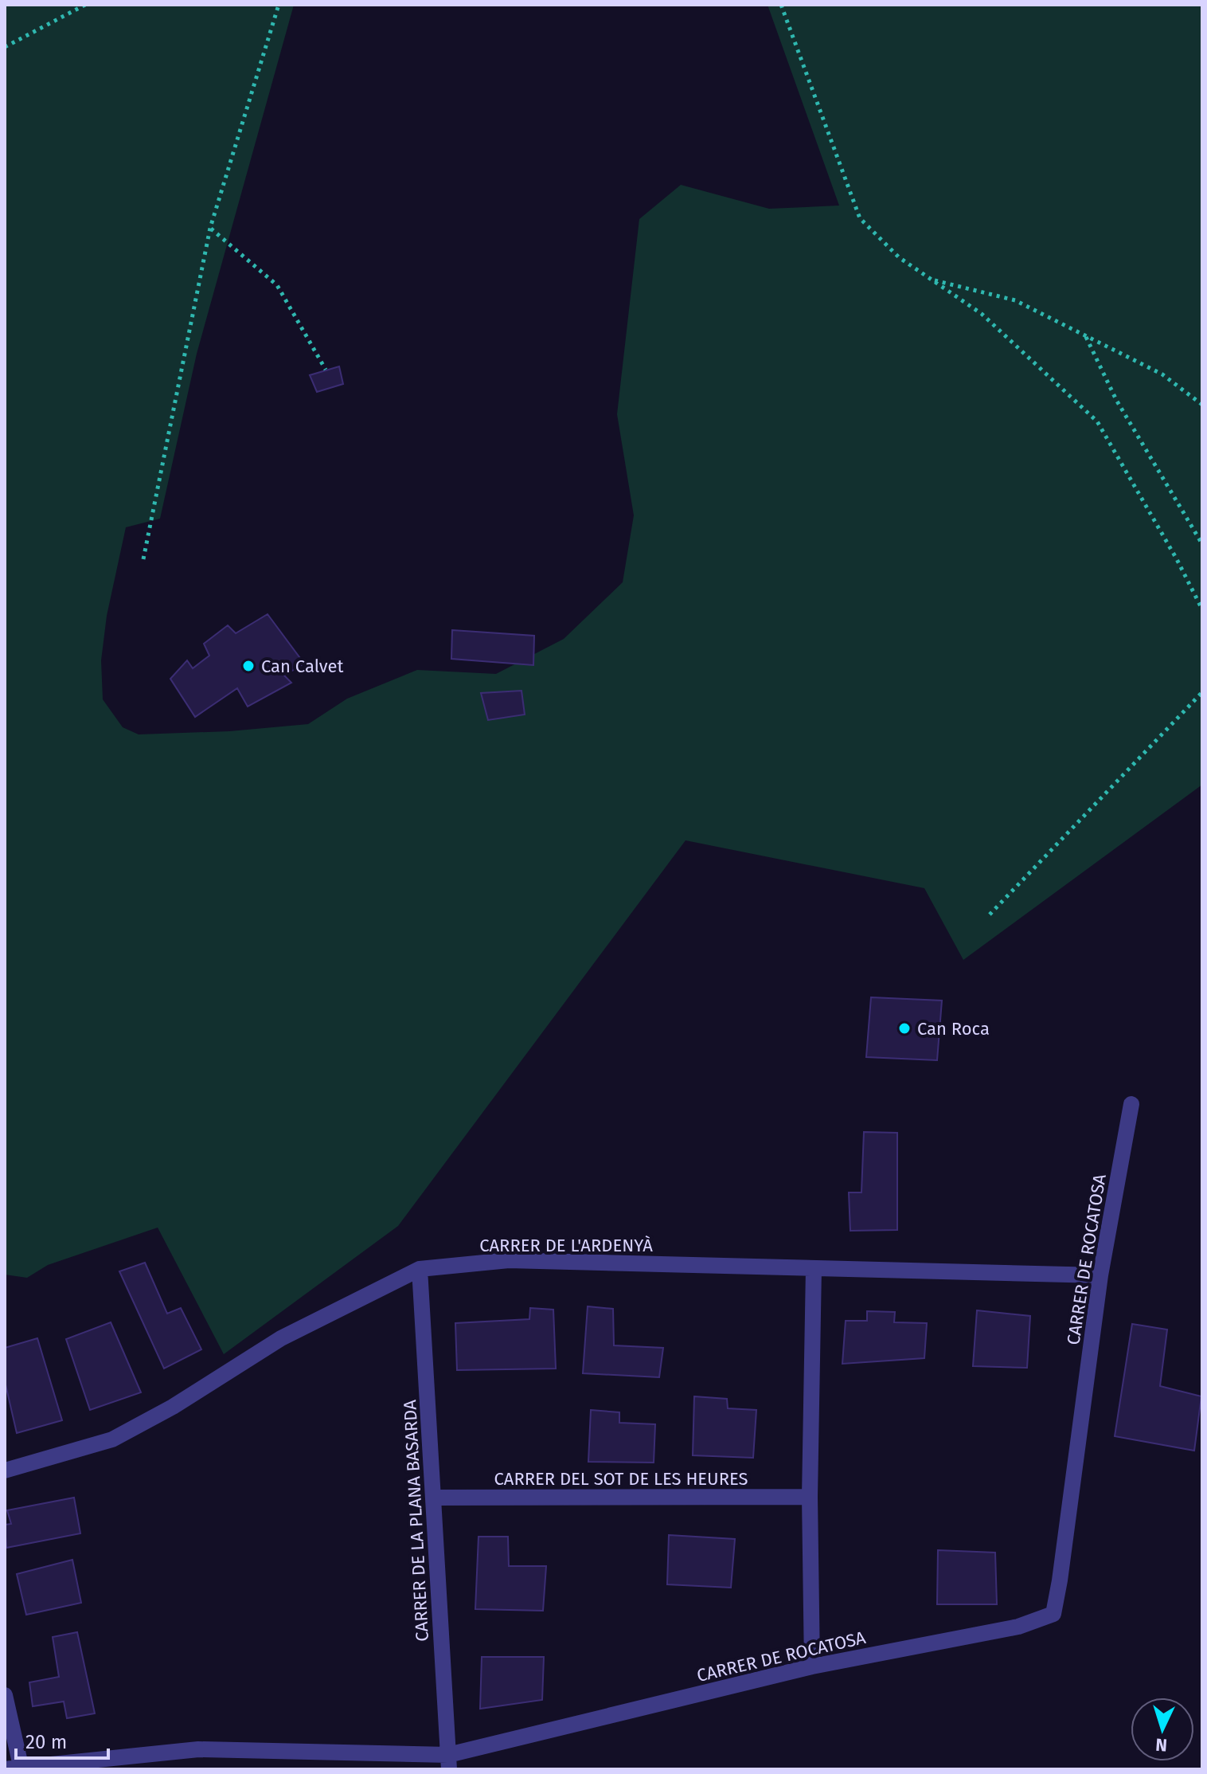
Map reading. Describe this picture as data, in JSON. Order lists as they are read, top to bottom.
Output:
{
  "streets": {
    "street": [
      "CARRER DE L'ARDENYÀ",
      "CARRER DE ROCATOSA",
      "CARRER DEL SOT DE LES HEURES",
      "CARRER DE LA PLANA BASARDA"
    ]
  },
  "crossings": [
    ["CARRER DE L'ARDENYÀ", "CARRER DE ROCATOSA"],
    ["CARRER DE L'ARDENYÀ", "CARRER DE LA PLANA BASARDA"],
    ["CARRER DE ROCATOSA", "CARRER DE LA PLANA BASARDA"],
    ["CARRER DEL SOT DE LES HEURES", "CARRER DE LA PLANA BASARDA"]
  ],
  "places": ["Can Calvet", "Can Roca"],
  "scale_bar": "20 m",
  "north": "bottom"
}
